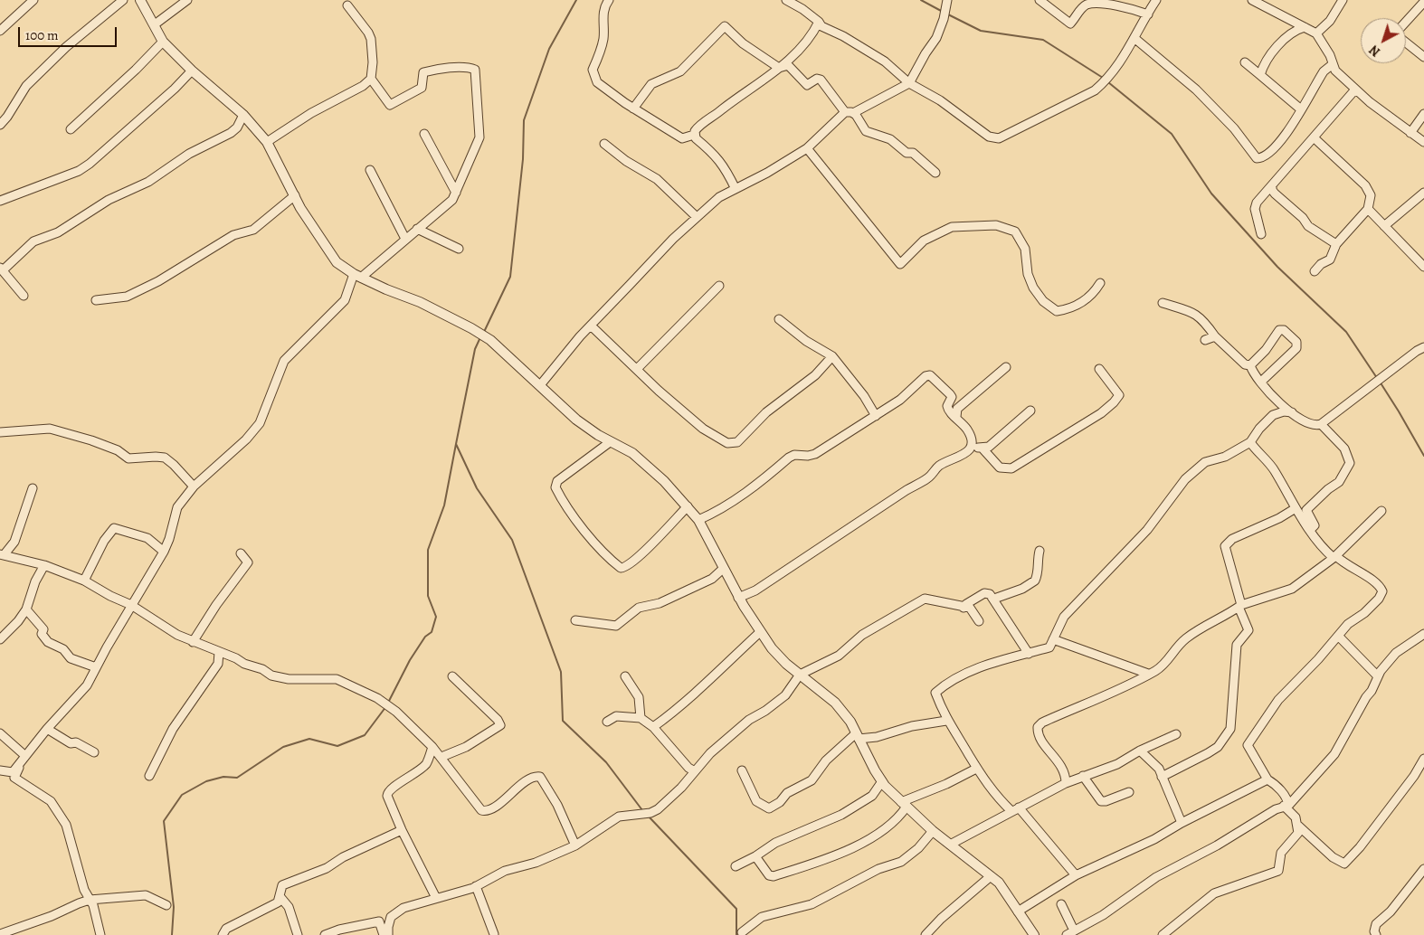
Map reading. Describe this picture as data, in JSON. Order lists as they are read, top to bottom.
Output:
{
  "scale_bar": "100 m",
  "north": "bottom left"
}
